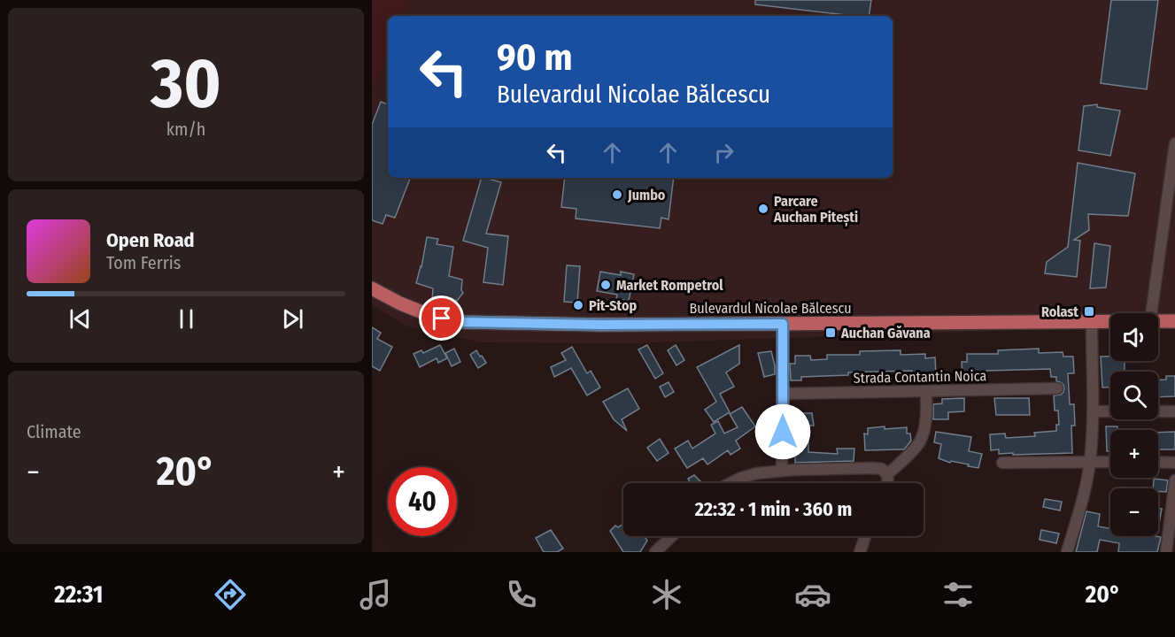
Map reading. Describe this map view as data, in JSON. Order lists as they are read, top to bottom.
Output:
{
  "streets": {
    "main road": ["Bulevardul Nicolae Bălcescu"],
    "street": ["Strada Contantin Noica"]
  },
  "places": {
    "other": [
      "Jumbo",
      "Parcare Auchan Pitești",
      "Market Rompetrol",
      "Pit-Stop"
    ],
    "transit": ["Rolast", "Auchan Găvana"]
  },
  "page": {
    "tile": [
      ["30", "km/h"],
      "Climate"
    ],
    "turn": ["90 m", "Bulevardul Nicolae Bălcescu"],
    "song": ["Open Road", "Tom Ferris"],
    "map_buttons": ["+", "−"],
    "heat": ["−", "20°", "+"],
    "limit": "40",
    "trip": "22:32 · 1 min · 360 m",
    "tabs": ["22:31", "20°"]
  }
}
